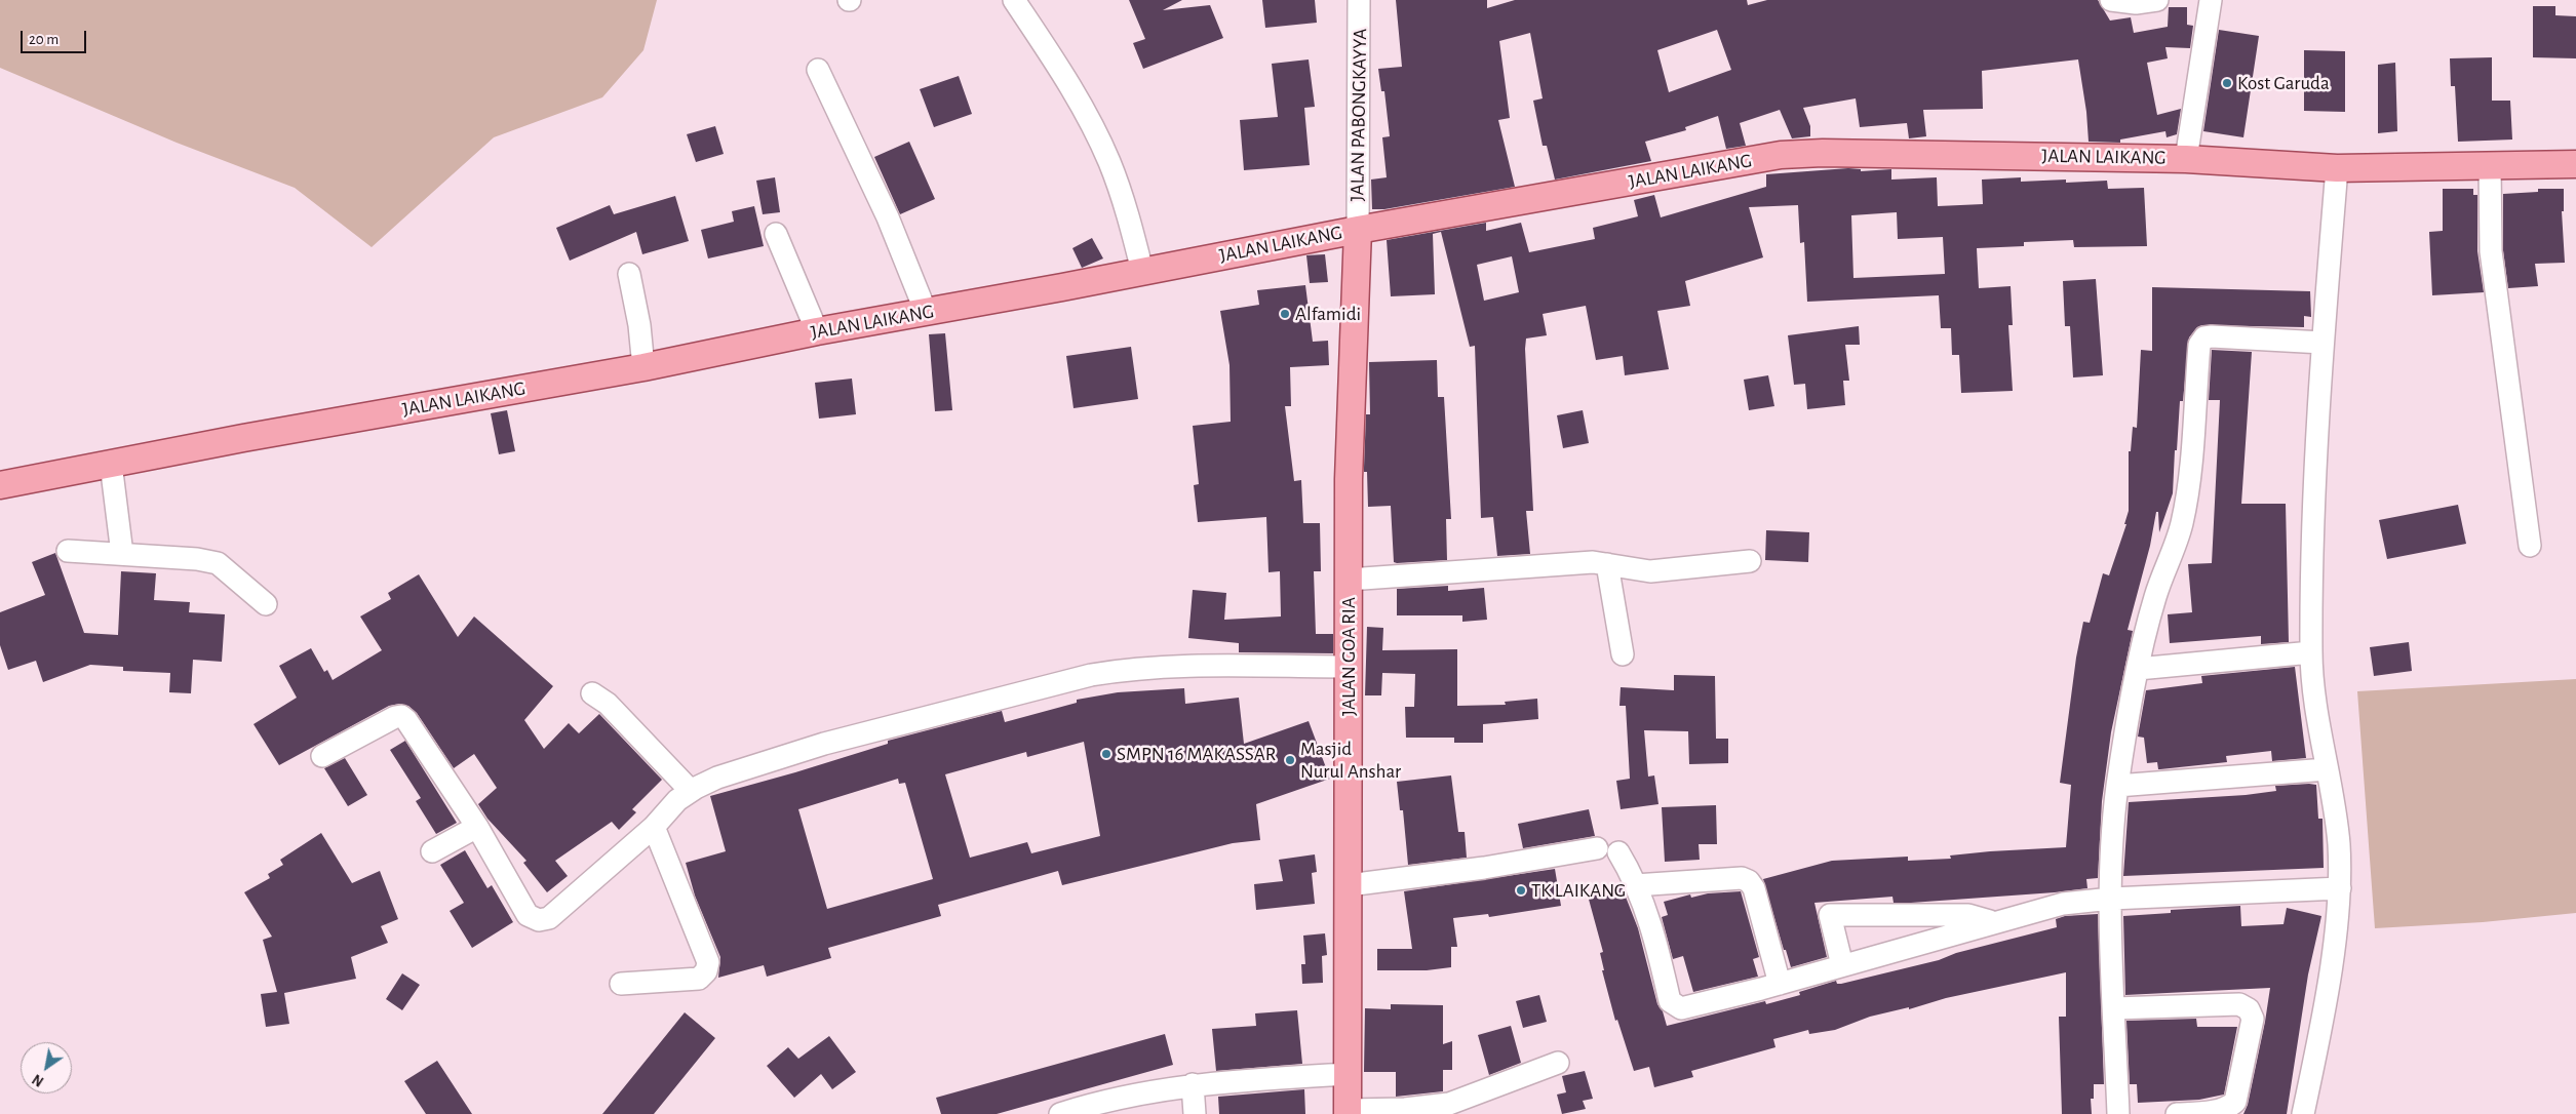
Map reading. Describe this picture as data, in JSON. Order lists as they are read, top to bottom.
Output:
{
  "streets": {
    "main road": ["JALAN LAIKANG", "JALAN GOA RIA"],
    "street": ["JALAN PABONGKAYYA"]
  },
  "crossings": [
    ["JALAN PABONGKAYYA", "JALAN LAIKANG"],
    ["JALAN PABONGKAYYA", "JALAN GOA RIA"],
    ["JALAN LAIKANG", "JALAN GOA RIA"]
  ],
  "places": [
    "Kost Garuda",
    "Alfamidi",
    "SMPN 16 MAKASSAR",
    "Masjid Nurul Anshar",
    "TK LAIKANG"
  ],
  "scale_bar": "20 m",
  "north": "bottom left"
}
